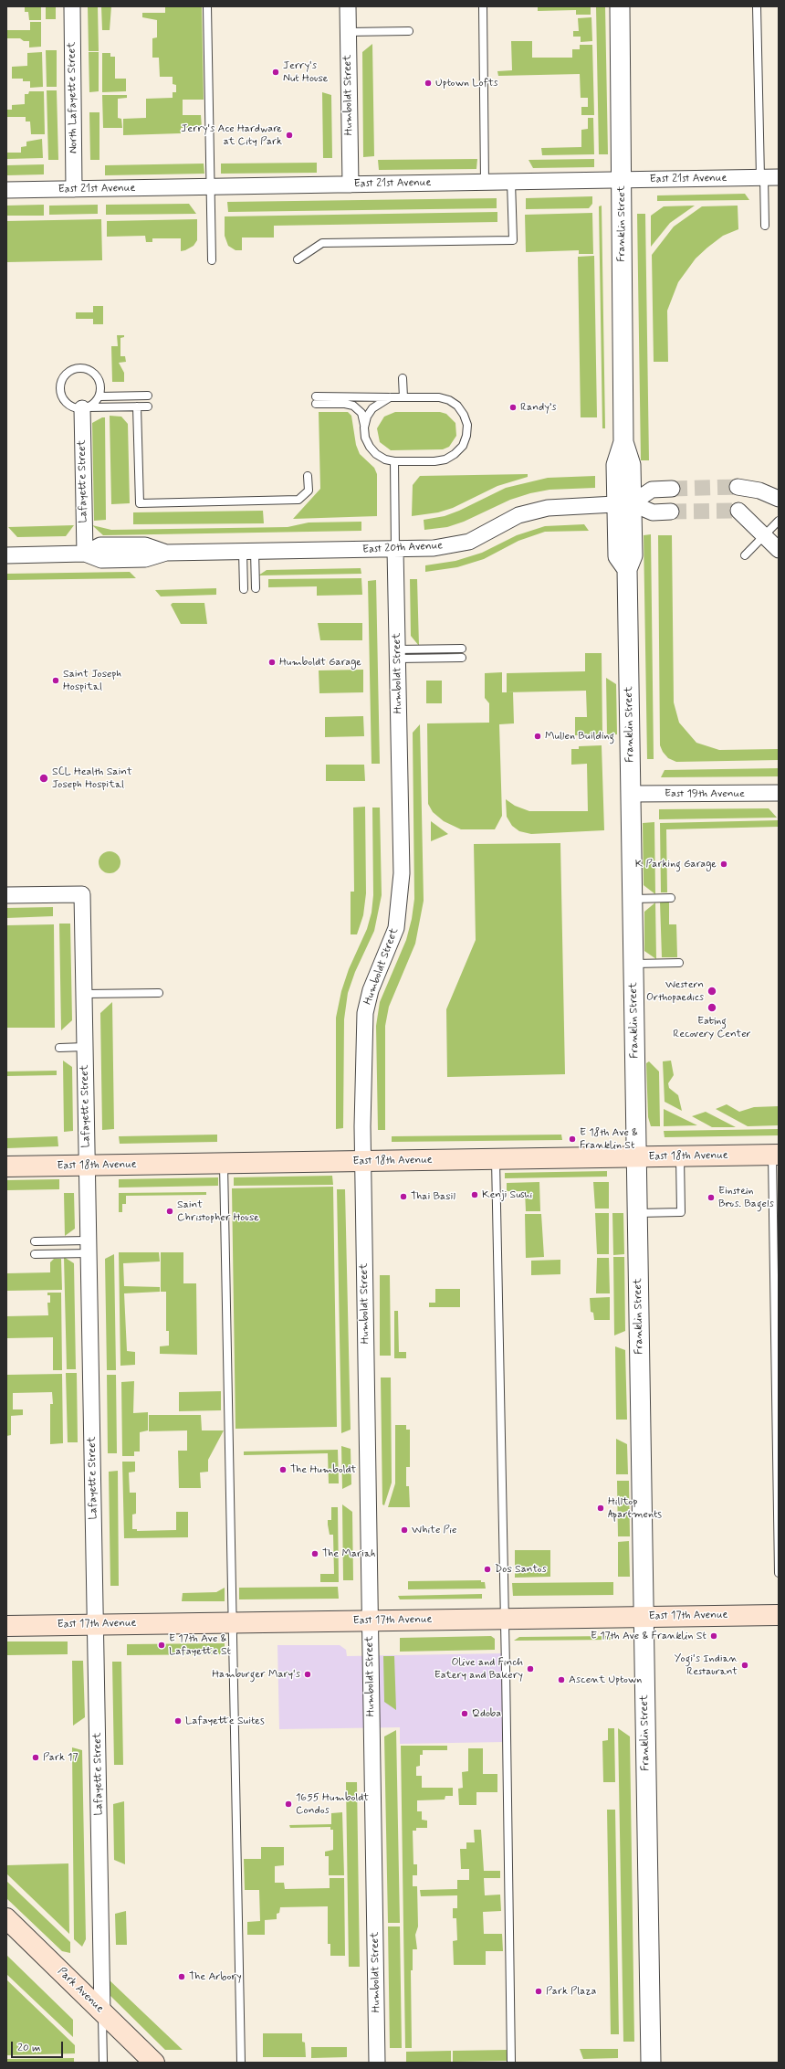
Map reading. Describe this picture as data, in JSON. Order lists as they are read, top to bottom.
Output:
{
  "streets": {
    "main road": ["East 18th Avenue", "East 17th Avenue", "Park Avenue"],
    "street": [
      "Humboldt Street",
      "North Lafayette Street",
      "East 21st Avenue",
      "Franklin Street",
      "Lafayette Street",
      "East 20th Avenue",
      "East 19th Avenue"
    ]
  },
  "crossings": [
    ["Humboldt Street", "East 21st Avenue"],
    ["Humboldt Street", "East 20th Avenue"],
    ["Humboldt Street", "East 18th Avenue"],
    ["Humboldt Street", "East 17th Avenue"],
    ["North Lafayette Street", "East 21st Avenue"],
    ["East 21st Avenue", "Franklin Street"],
    ["Franklin Street", "East 20th Avenue"],
    ["Franklin Street", "East 19th Avenue"],
    ["Franklin Street", "East 18th Avenue"],
    ["Franklin Street", "East 17th Avenue"],
    ["Lafayette Street", "East 20th Avenue"],
    ["Lafayette Street", "East 18th Avenue"],
    ["Lafayette Street", "East 17th Avenue"],
    ["Lafayette Street", "Park Avenue"]
  ],
  "places": [
    "Jerry's Nut House",
    "Uptown Lofts",
    "Jerry's Ace Hardware at City Park",
    "Randy’s",
    "Humboldt Garage",
    "Saint Joseph Hospital",
    "Mullen Building",
    "SCL Health Saint Joseph Hospital",
    "K Parking Garage",
    "Western Orthopaedics",
    "Eating Recovery Center",
    "E 18th Ave & Franklin St",
    "Kenji Sushi",
    "Thai Basil",
    "Einstein Bros. Bagels",
    "Saint Christopher House",
    "The Humboldt",
    "Hilltop Apartments",
    "White Pie",
    "The Mariah",
    "Dos Santos",
    "E 17th Ave & Franklin St",
    "E 17th Ave & Lafayette St",
    "Yogi's Indian Restaurant",
    "Olive and Finch Eatery and Bakery",
    "Hamburger Mary's",
    "Ascent Uptown",
    "Qdoba",
    "Lafayette Suites",
    "Park 17",
    "1655 Humboldt Condos",
    "The Arbory",
    "Park Plaza"
  ],
  "scale_bar": "20 m"
}
